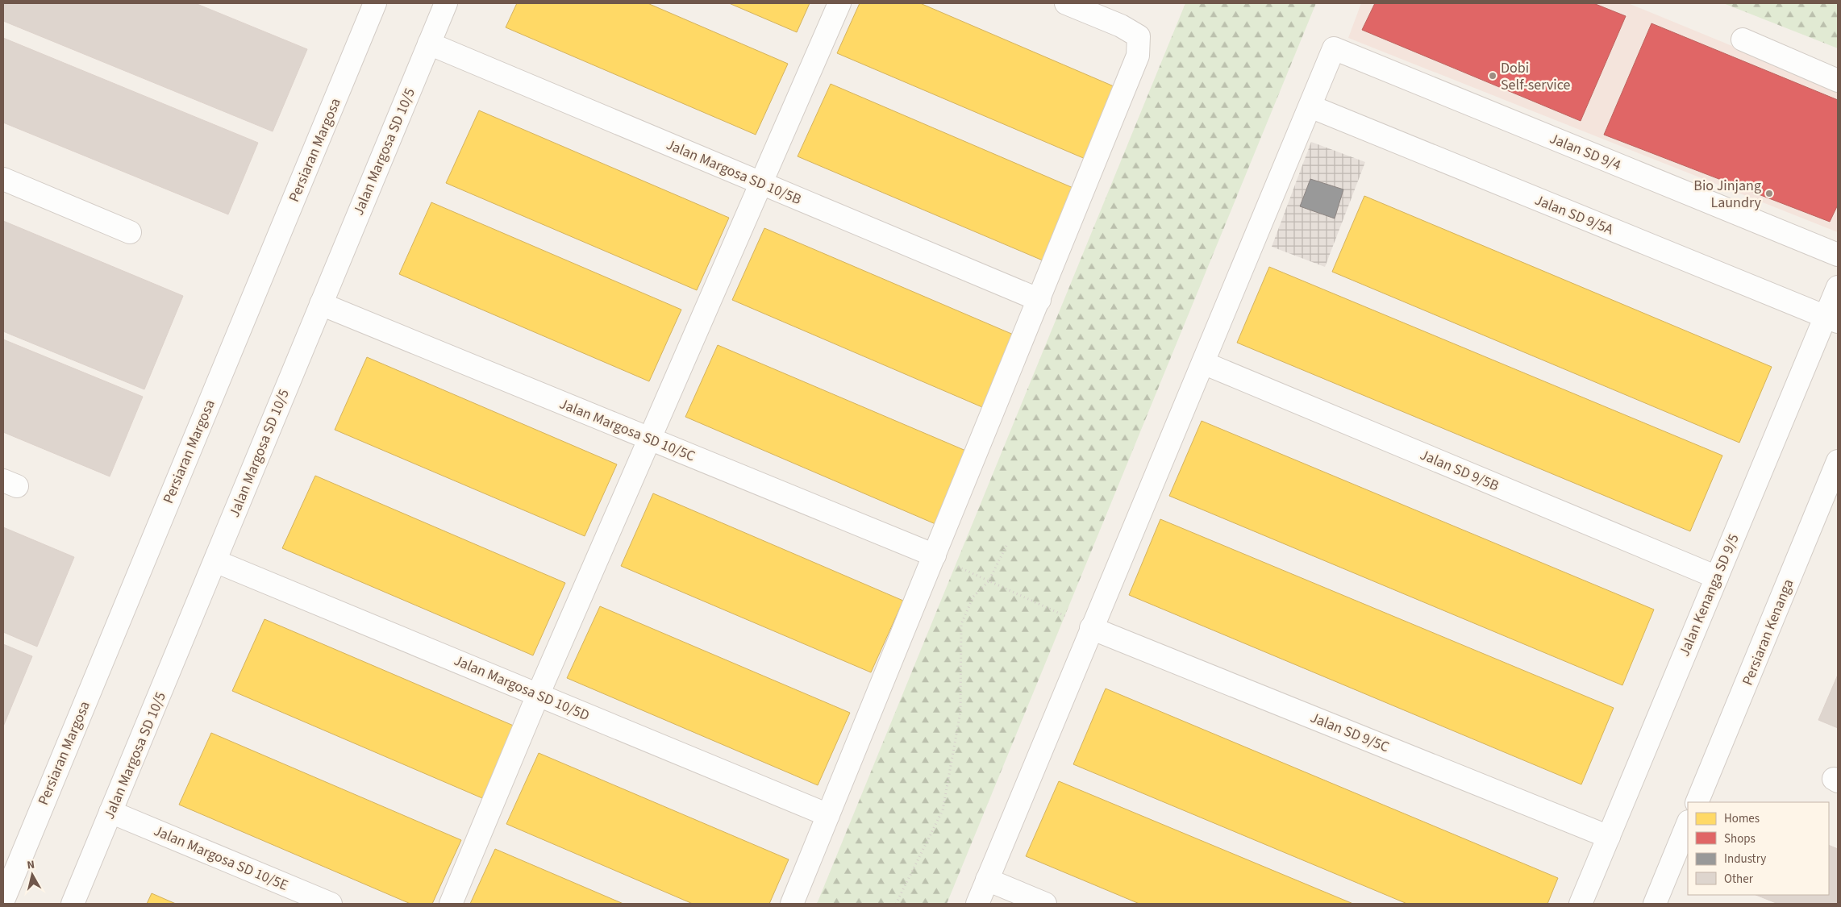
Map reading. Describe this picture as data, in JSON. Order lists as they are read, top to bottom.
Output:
{
  "streets": {
    "street": [
      "Persiaran Margosa",
      "Jalan Margosa SD 10/5",
      "Jalan SD 9/4",
      "Jalan Margosa SD 10/5B",
      "Jalan SD 9/5A",
      "Jalan Margosa SD 10/5C",
      "Jalan SD 9/5B",
      "Jalan Kenanga SD 9/5",
      "Persiaran Kenanga",
      "Jalan Margosa SD 10/5D",
      "Jalan SD 9/5C",
      "Jalan Margosa SD 10/5E"
    ]
  },
  "crossings": [
    ["Jalan Margosa SD 10/5", "Jalan Margosa SD 10/5B"],
    ["Jalan Margosa SD 10/5", "Jalan Margosa SD 10/5C"],
    ["Jalan Margosa SD 10/5", "Jalan Margosa SD 10/5D"],
    ["Jalan Margosa SD 10/5", "Jalan Margosa SD 10/5E"],
    ["Jalan SD 9/4", "Jalan SD 9/5A"],
    ["Jalan SD 9/5A", "Jalan Kenanga SD 9/5"],
    ["Jalan SD 9/5B", "Jalan Kenanga SD 9/5"],
    ["Jalan Kenanga SD 9/5", "Jalan SD 9/5C"]
  ],
  "places": ["Dobi Self-service", "Bio Jinjang Laundry"],
  "legend": [
    "Homes",
    "Shops",
    "Industry",
    "Other"
  ],
  "north": "top"
}
